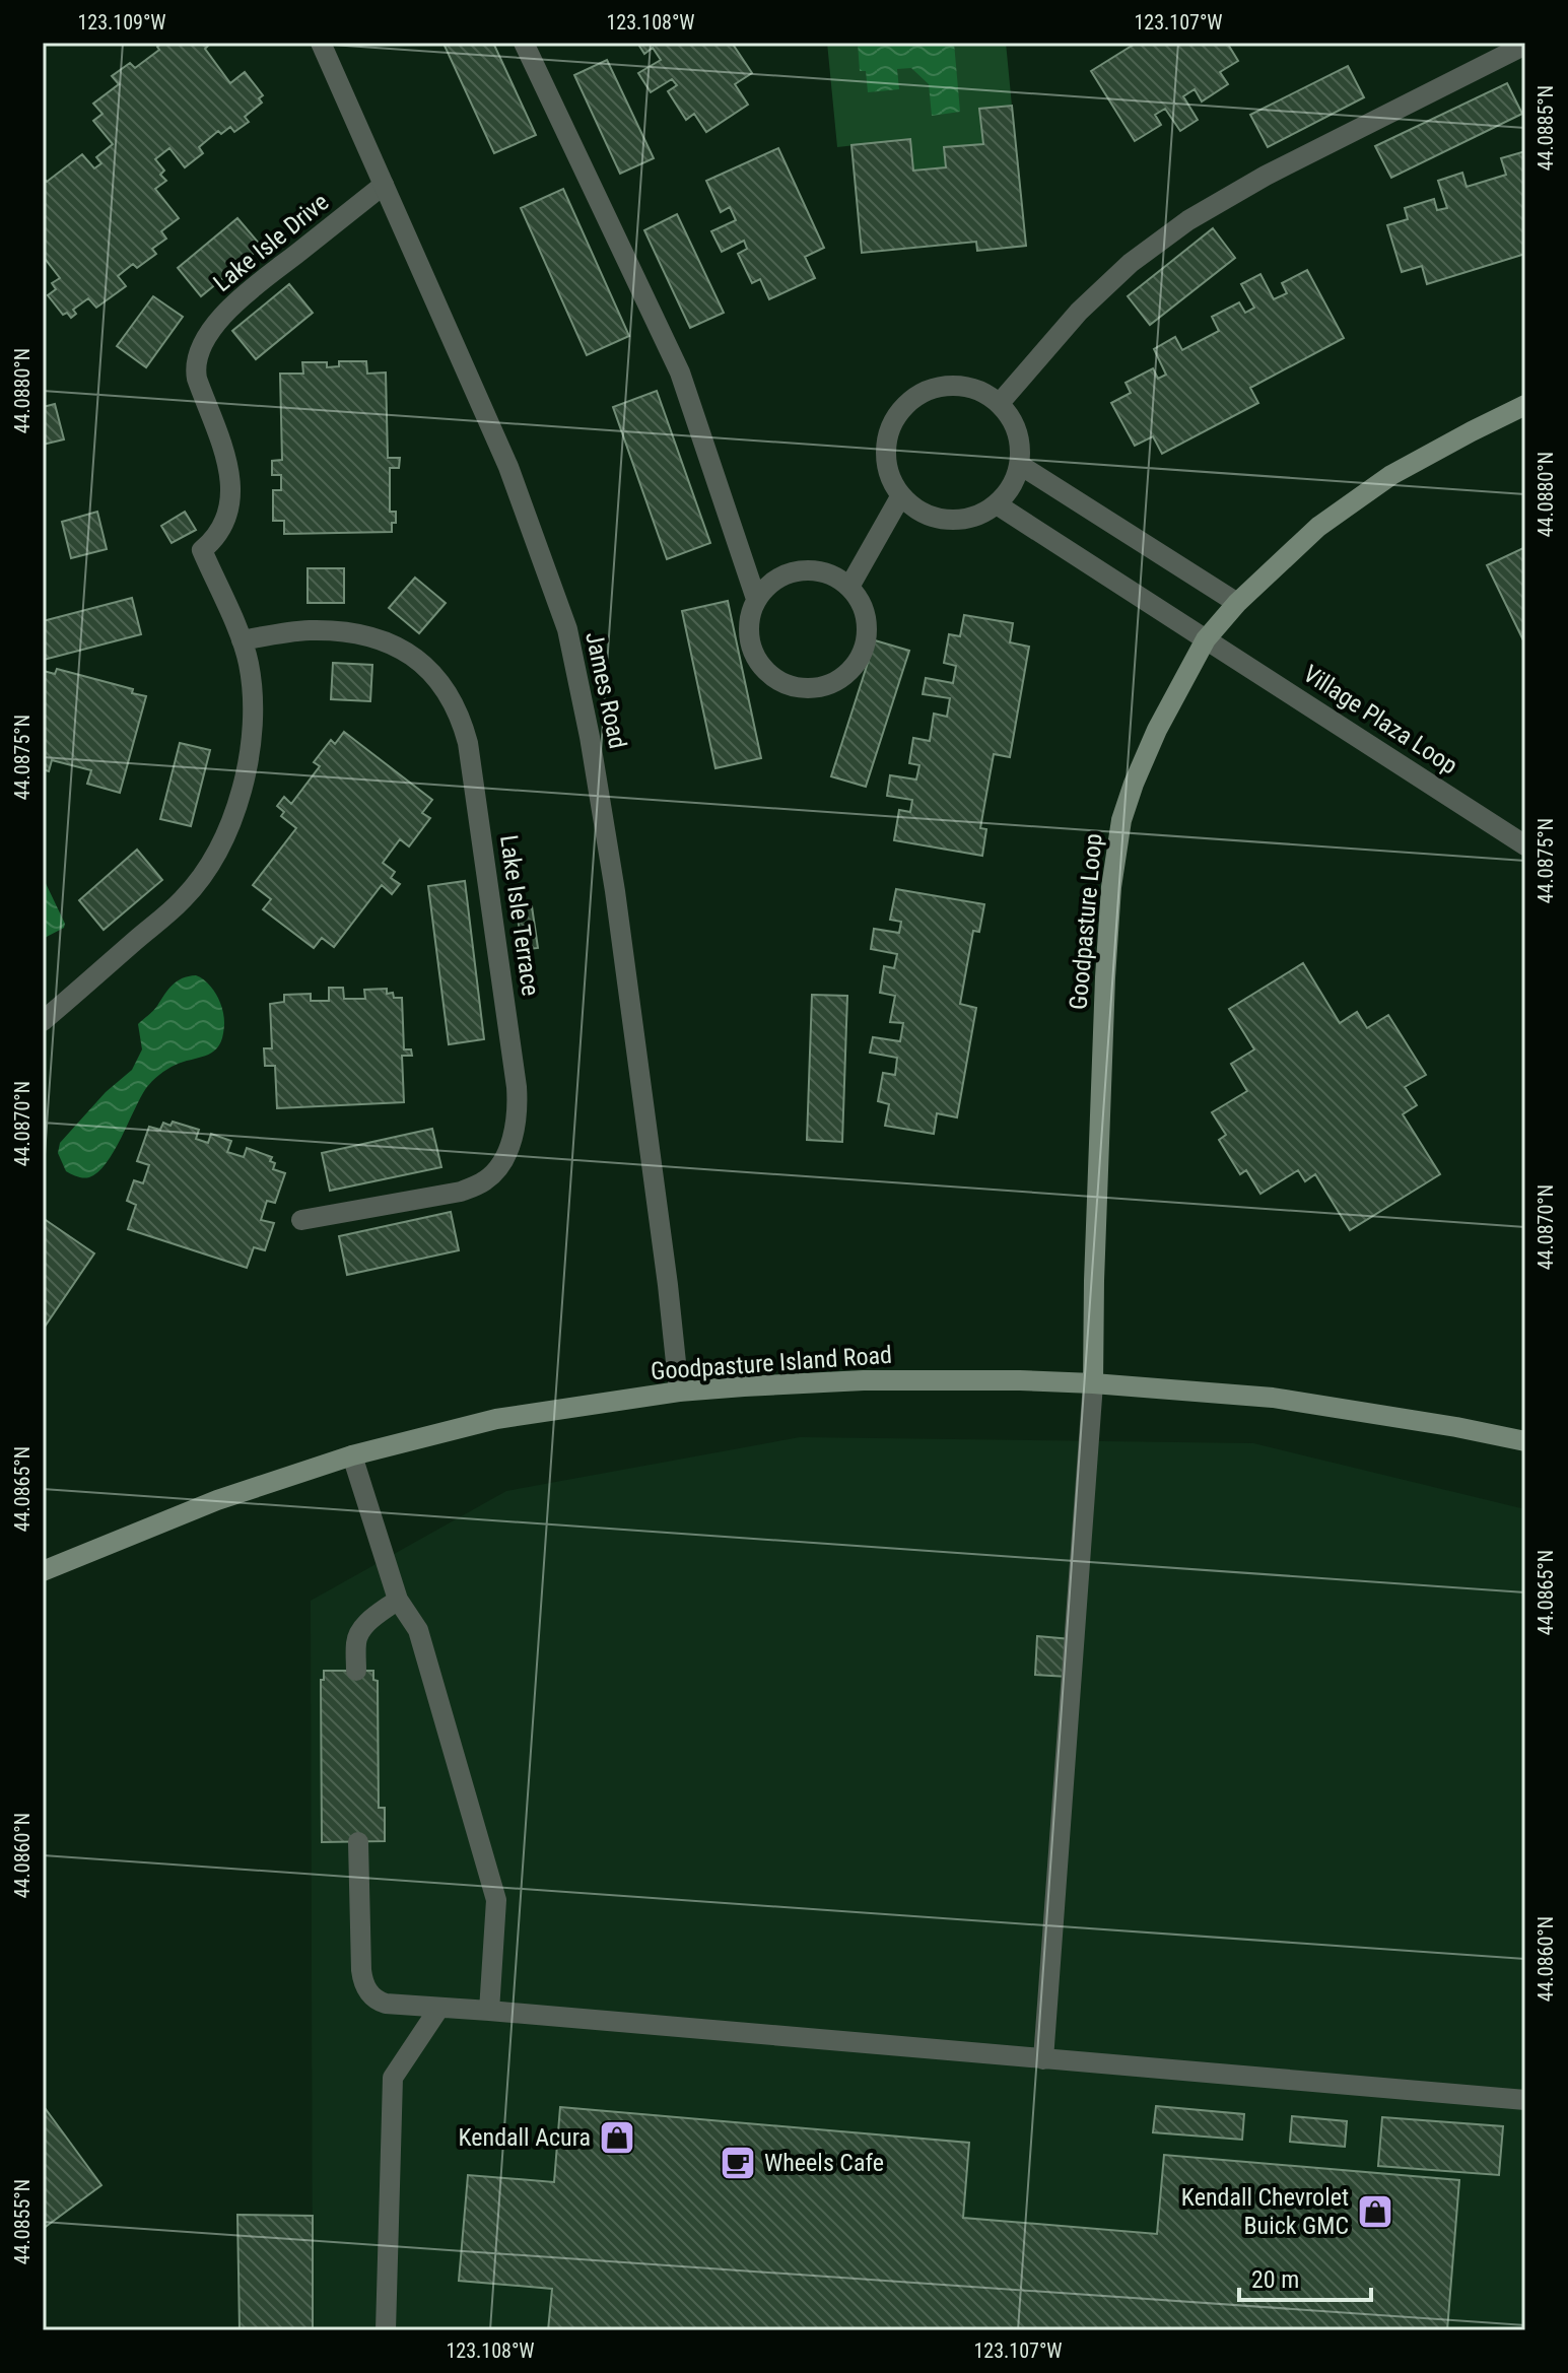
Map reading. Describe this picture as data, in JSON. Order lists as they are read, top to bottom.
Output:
{
  "streets": {
    "main road": ["Goodpasture Loop", "Goodpasture Island Road"],
    "street": [
      "Lake Isle Drive",
      "James Road",
      "Village Plaza Loop",
      "Lake Isle Terrace"
    ]
  },
  "crossings": [
    ["Lake Isle Drive", "James Road"],
    ["Lake Isle Drive", "Lake Isle Terrace"],
    ["James Road", "Goodpasture Island Road"],
    ["Village Plaza Loop", "Goodpasture Loop"],
    ["Goodpasture Loop", "Goodpasture Island Road"]
  ],
  "places": {
    "shop": ["Kendall Acura", "Kendall Chevrolet Buick GMC"],
    "cafe": ["Wheels Cafe"]
  },
  "scale_bar": "20 m",
  "coordinates": [
    "123.109°W",
    "123.108°W",
    "123.107°W",
    "44.0885°N",
    "44.0880°N",
    "44.0875°N",
    "44.0870°N",
    "44.0865°N",
    "44.0860°N",
    "44.0855°N"
  ]
}
